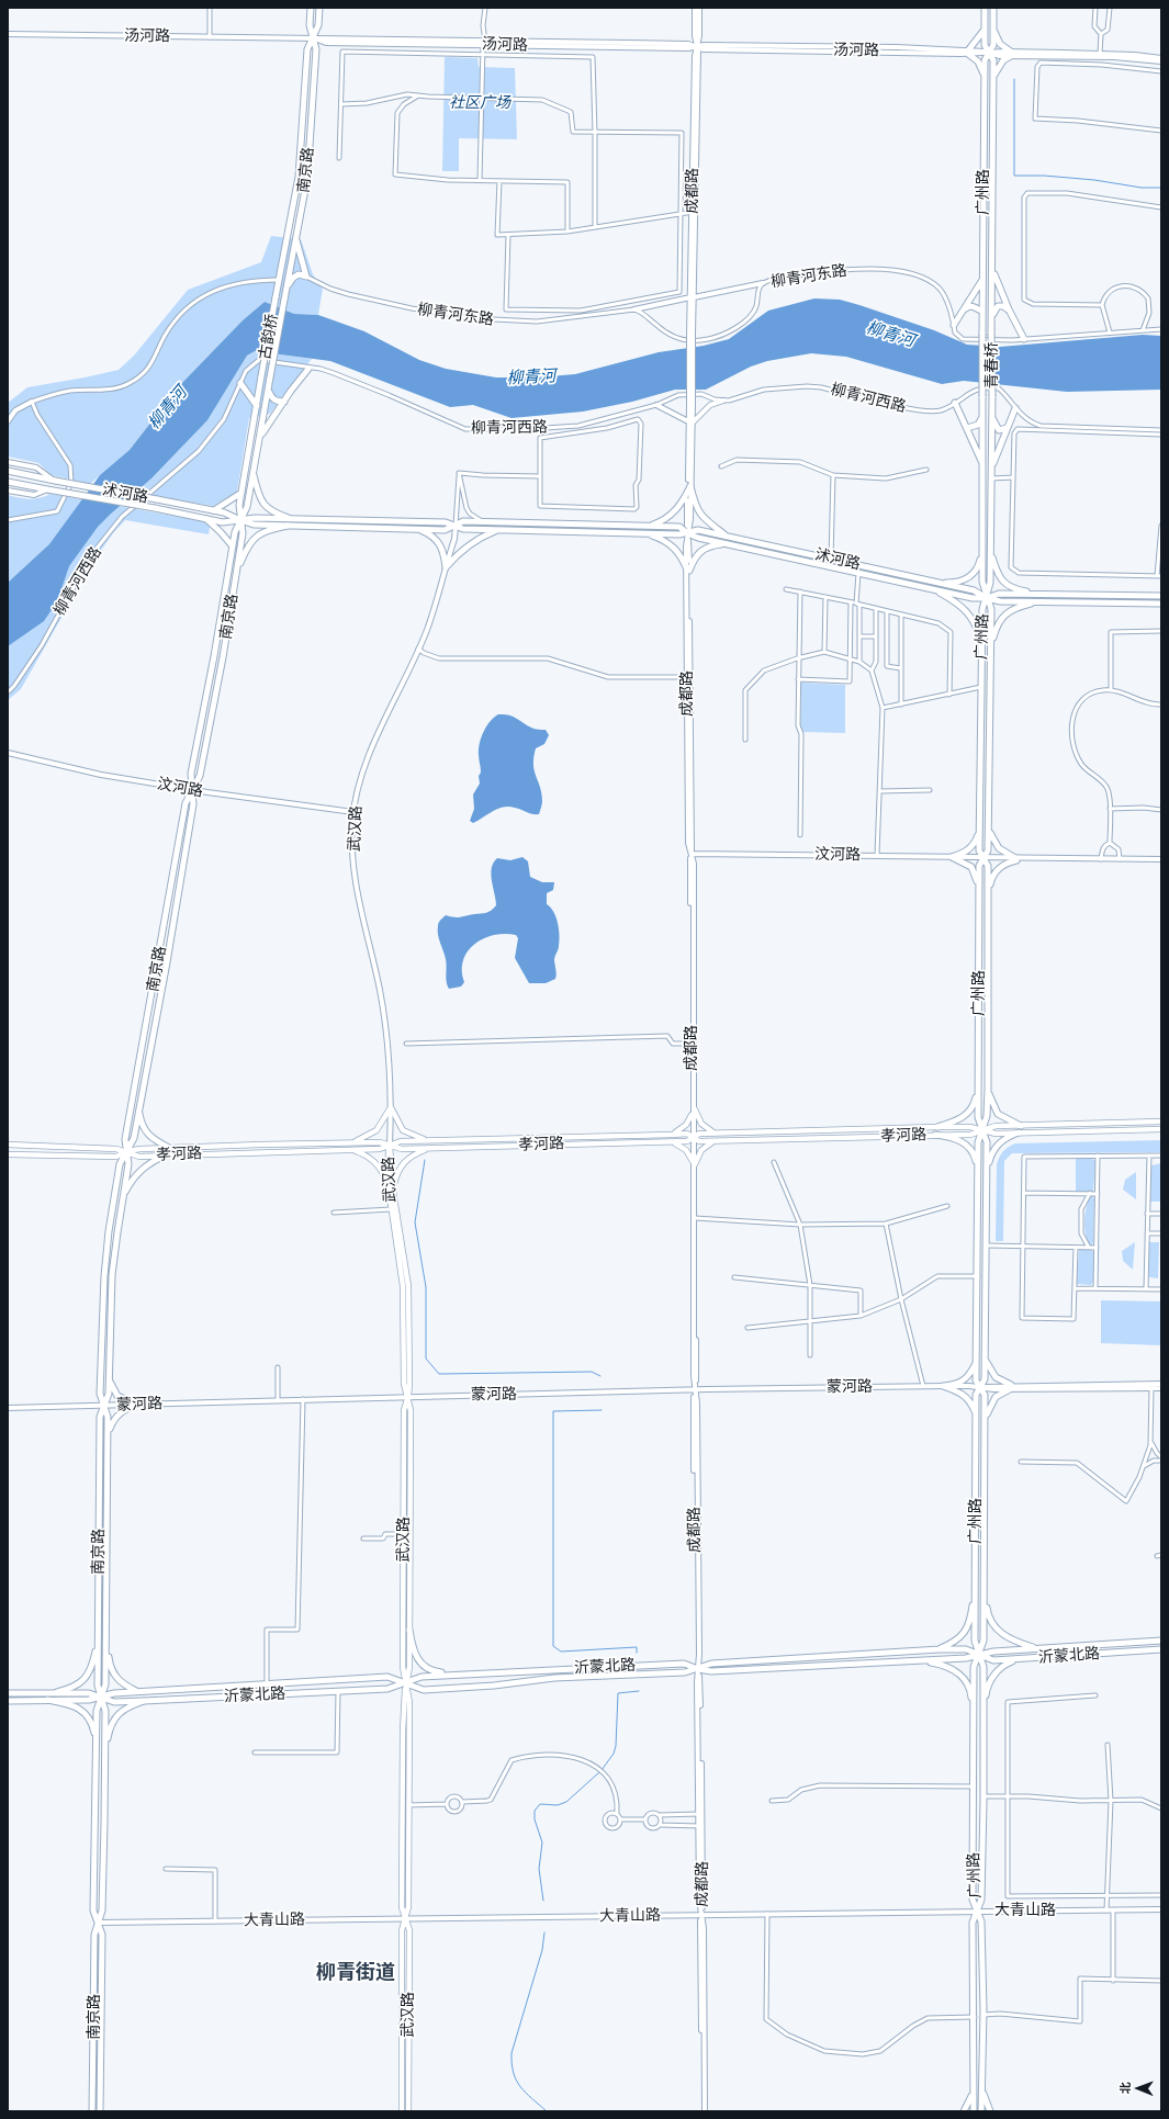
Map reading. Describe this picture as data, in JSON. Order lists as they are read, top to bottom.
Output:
{
  "streets": {
    "main road": [
      "南京路",
      "广州路",
      "古韵桥",
      "青春桥",
      "沭河路",
      "武汉路",
      "孝河路",
      "沂蒙北路"
    ],
    "street": [
      "汤河路",
      "成都路",
      "柳青河东路",
      "柳青河西路",
      "汶河路",
      "蒙河路",
      "大青山路"
    ]
  },
  "crossings": [
    ["汤河路", "南京路"],
    ["汤河路", "成都路"],
    ["汤河路", "广州路"],
    ["南京路", "古韵桥"],
    ["南京路", "沭河路"],
    ["南京路", "汶河路"],
    ["南京路", "孝河路"],
    ["南京路", "蒙河路"],
    ["南京路", "沂蒙北路"],
    ["南京路", "大青山路"],
    ["成都路", "沭河路"],
    ["成都路", "汶河路"],
    ["成都路", "孝河路"],
    ["成都路", "蒙河路"],
    ["成都路", "沂蒙北路"],
    ["成都路", "大青山路"],
    ["广州路", "青春桥"],
    ["广州路", "沭河路"],
    ["广州路", "汶河路"],
    ["广州路", "孝河路"],
    ["广州路", "蒙河路"],
    ["广州路", "沂蒙北路"],
    ["广州路", "大青山路"],
    ["沭河路", "武汉路"],
    ["汶河路", "武汉路"],
    ["武汉路", "孝河路"],
    ["武汉路", "蒙河路"],
    ["武汉路", "沂蒙北路"],
    ["武汉路", "大青山路"]
  ],
  "districts": ["柳青街道"],
  "water": ["柳青河"],
  "parks": ["社区广场"],
  "north": "left"
}
